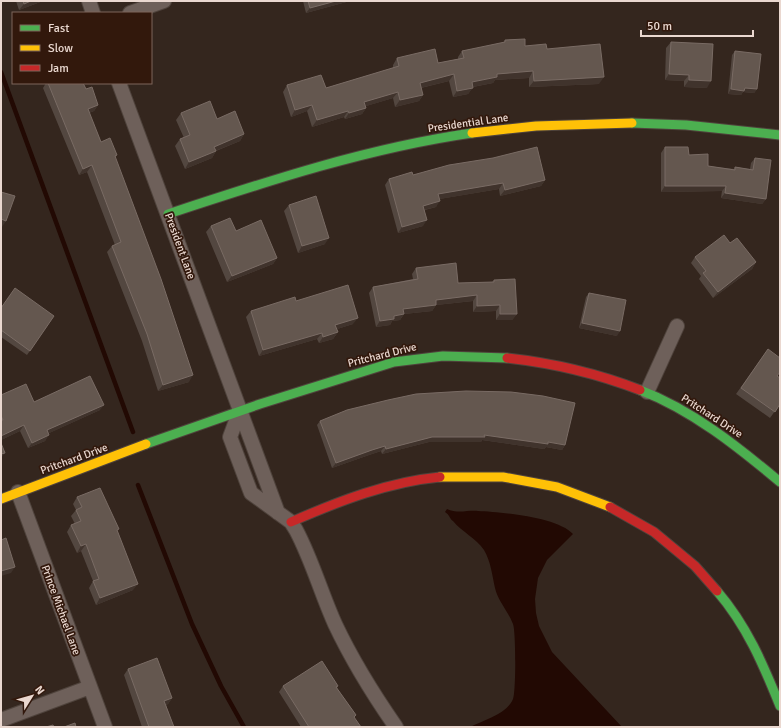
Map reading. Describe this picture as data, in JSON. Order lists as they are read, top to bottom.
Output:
{
  "streets": {
    "street": [
      "Presidential Lane",
      "President Lane",
      "Pritchard Drive",
      "Prince Michael Lane"
    ]
  },
  "crossings": [
    ["Presidential Lane", "President Lane"],
    ["President Lane", "Pritchard Drive"],
    ["Pritchard Drive", "Prince Michael Lane"]
  ],
  "legend": ["Fast", "Slow", "Jam"],
  "scale_bar": "50 m",
  "north": "top right"
}
